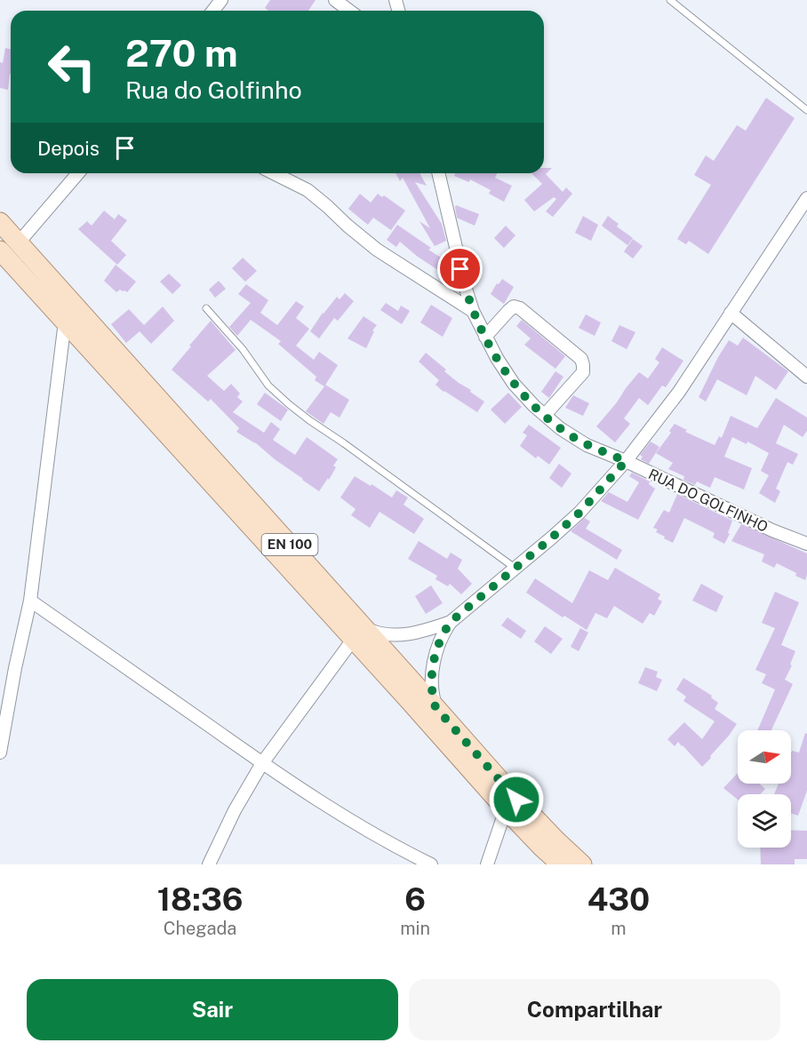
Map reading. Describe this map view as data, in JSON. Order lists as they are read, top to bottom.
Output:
{
  "streets": {
    "main road": ["EN 100"],
    "street": ["RUA DO GOLFINHO"]
  },
  "north": "right",
  "page": {
    "turn": ["270 m", "Rua do Golfinho"],
    "then": "Depois",
    "eta": [
      "18:36",
      "Chegada",
      "6",
      "min",
      "430",
      "m"
    ],
    "buttons": ["Sair", "Compartilhar"]
  }
}
